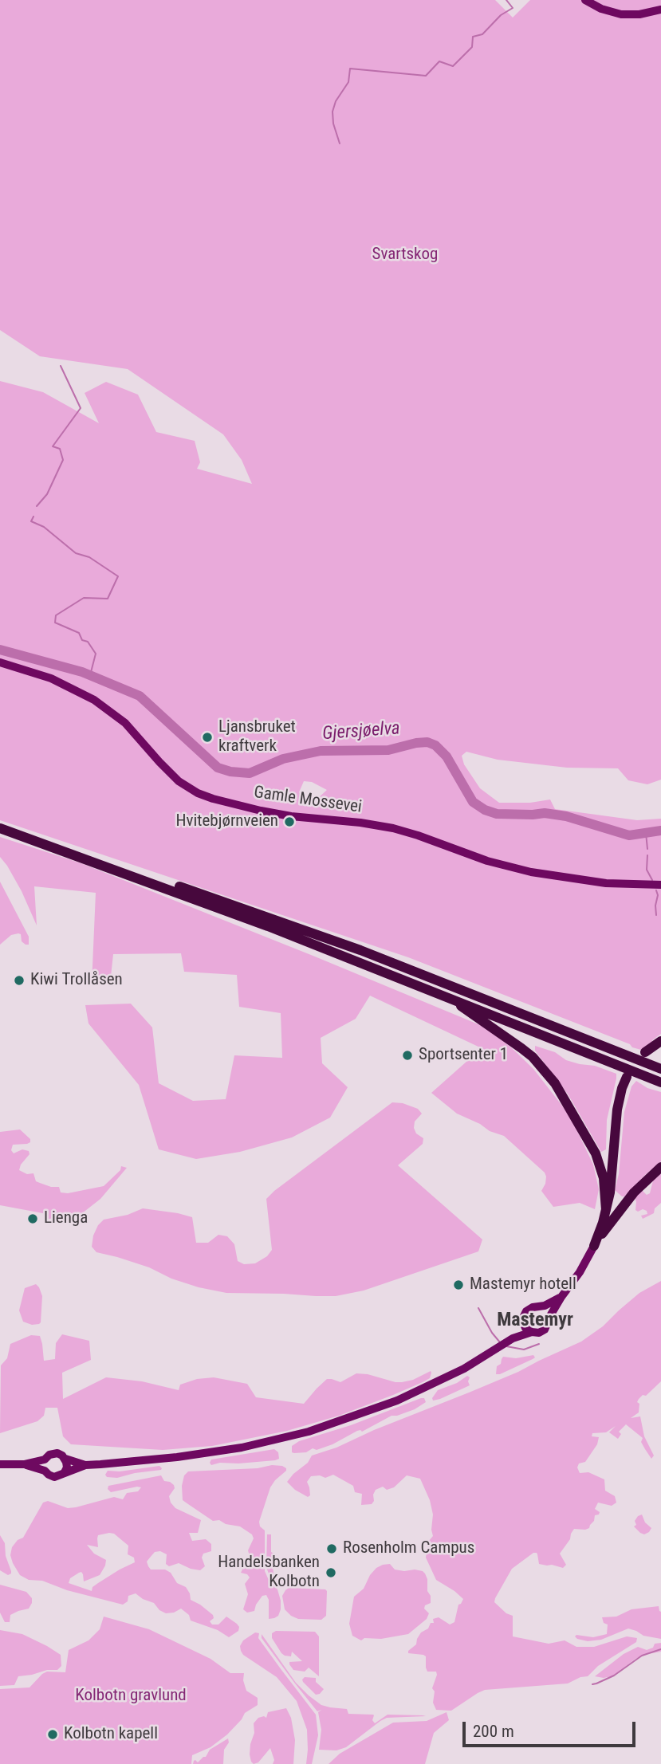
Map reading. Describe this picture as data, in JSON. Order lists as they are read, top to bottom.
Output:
{
  "streets": {
    "main road": ["Gamle Mossevei"]
  },
  "districts": ["Mastemyr"],
  "water": ["Gjersjøelva"],
  "parks": ["Svartskog", "Kolbotn gravlund"],
  "places": [
    "Ljansbruket kraftverk",
    "Hvitebjørnveien",
    "Kiwi Trollåsen",
    "Sportsenter 1",
    "Lienga",
    "Mastemyr hotell",
    "Rosenholm Campus",
    "Handelsbanken Kolbotn",
    "Kolbotn kapell"
  ],
  "scale_bar": "200 m"
}
